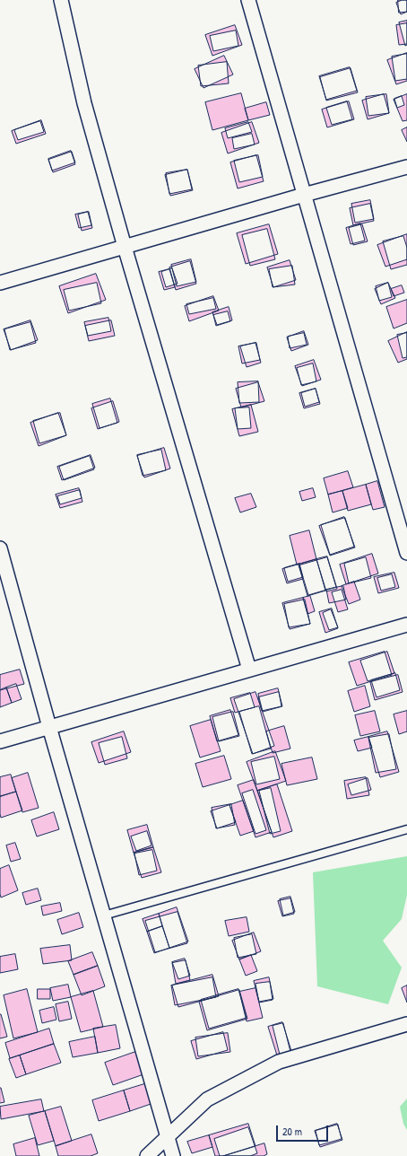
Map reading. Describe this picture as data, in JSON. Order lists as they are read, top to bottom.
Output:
{
  "scale_bar": "20 m"
}
